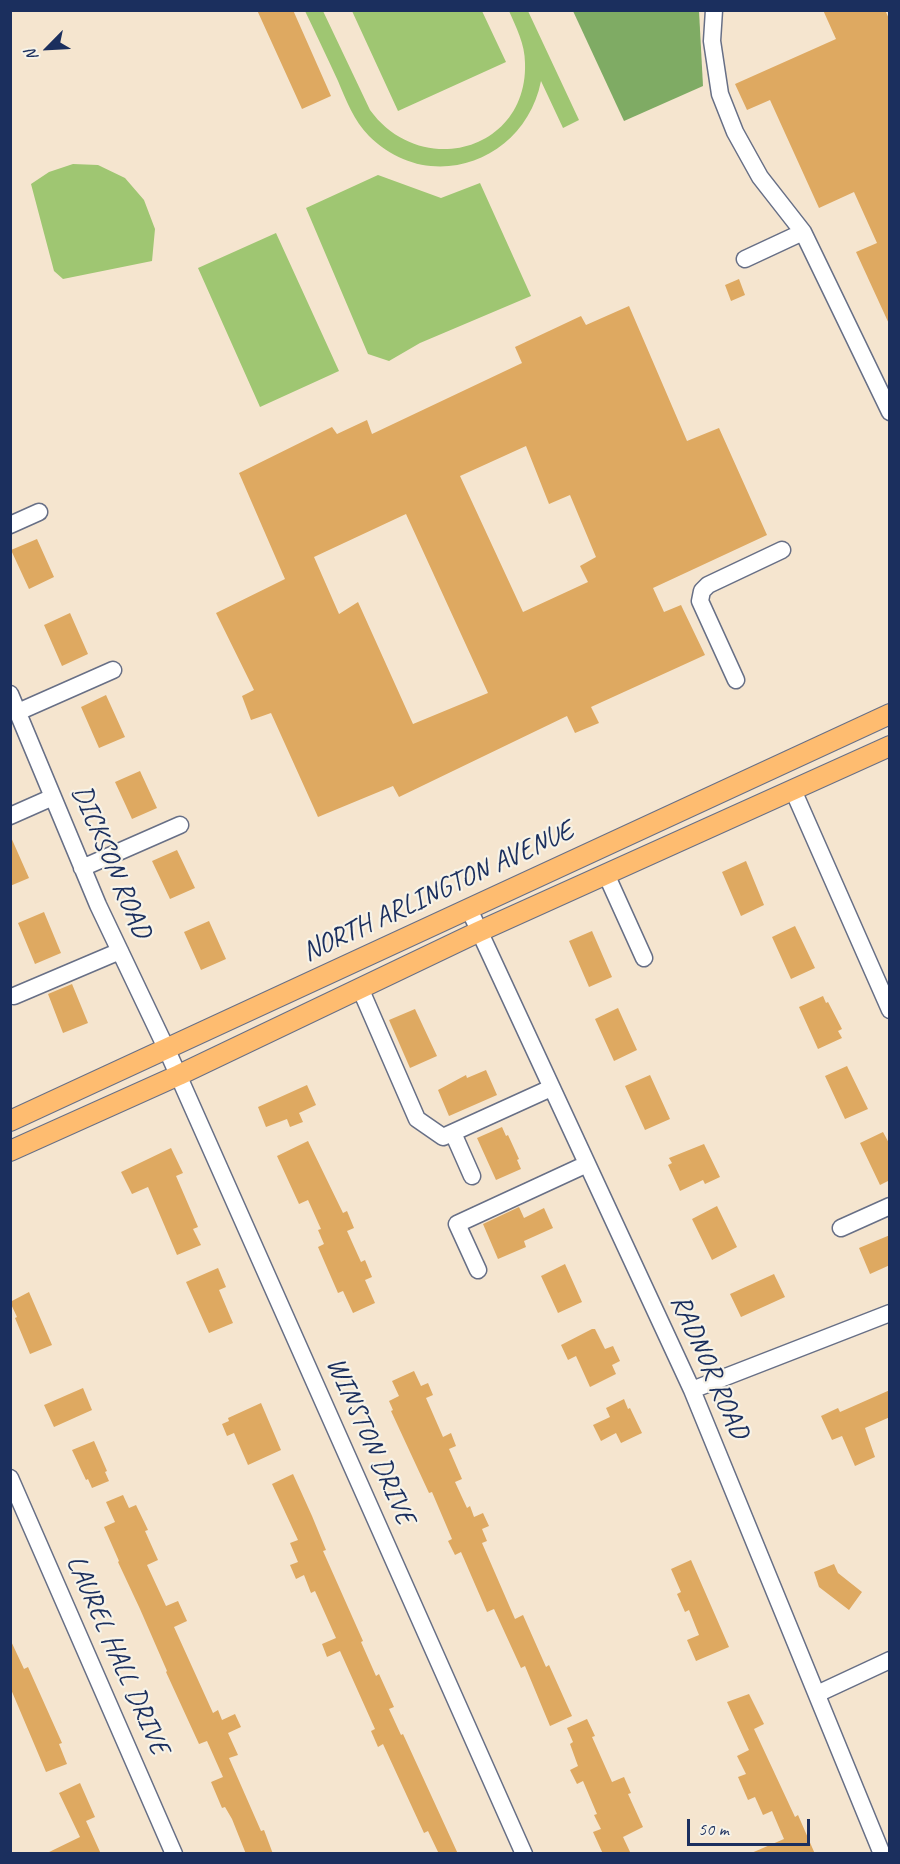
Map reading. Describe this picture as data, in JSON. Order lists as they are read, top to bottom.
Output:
{
  "streets": {
    "main road": ["NORTH ARLINGTON AVENUE"],
    "street": [
      "DICKSON ROAD",
      "RADNOR ROAD",
      "WINSTON DRIVE",
      "LAUREL HALL DRIVE"
    ]
  },
  "crossings": [
    ["DICKSON ROAD", "NORTH ARLINGTON AVENUE"],
    ["DICKSON ROAD", "WINSTON DRIVE"],
    ["NORTH ARLINGTON AVENUE", "RADNOR ROAD"],
    ["NORTH ARLINGTON AVENUE", "WINSTON DRIVE"]
  ],
  "scale_bar": "50 m",
  "north": "bottom left"
}
